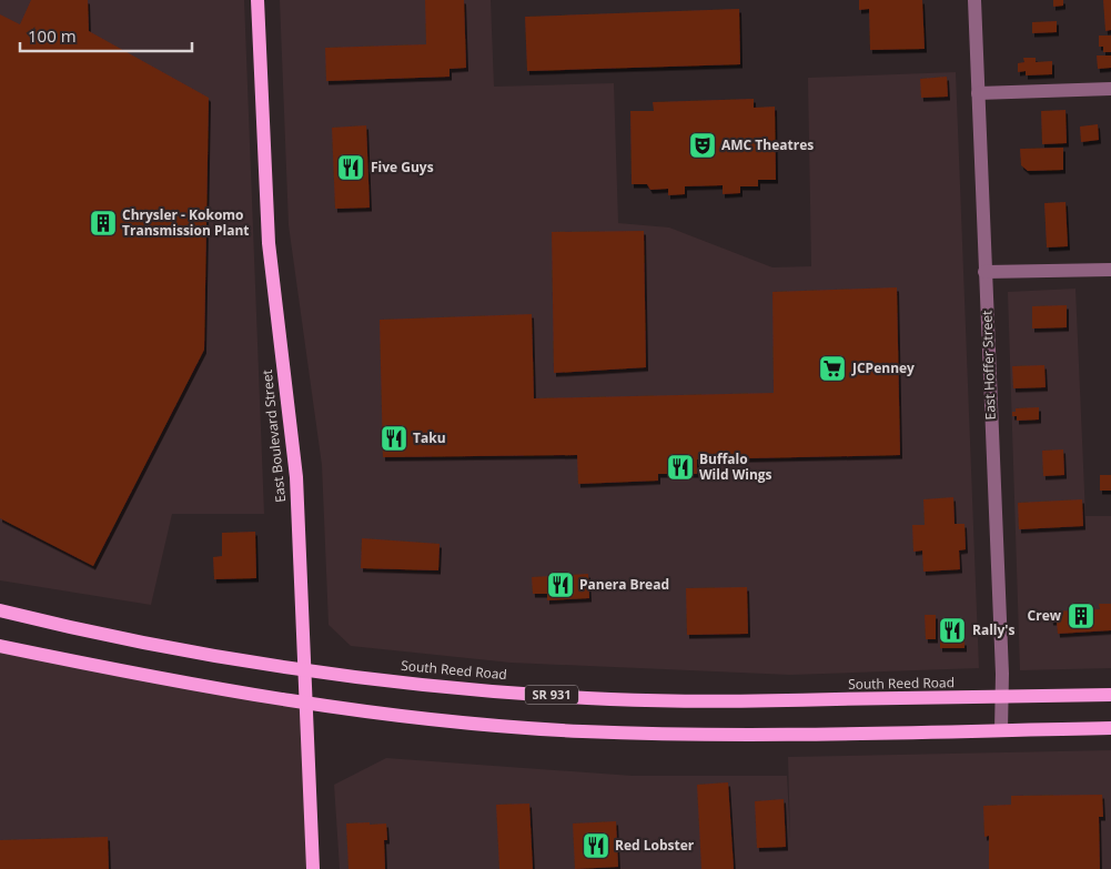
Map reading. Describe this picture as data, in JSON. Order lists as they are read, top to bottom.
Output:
{
  "streets": {
    "main road": ["East Boulevard Street", "South Reed Road", "SR 931"],
    "street": ["East Hoffer Street"]
  },
  "crossings": [
    ["East Hoffer Street", "South Reed Road"],
    ["East Boulevard Street", "South Reed Road"]
  ],
  "places": {
    "theatre": ["AMC Theatres"],
    "restaurant": [
      "Five Guys",
      "Taku",
      "Buffalo Wild Wings",
      "Panera Bread",
      "Rally's",
      "Red Lobster"
    ],
    "building": ["Chrysler - Kokomo Transmission Plant", "Crew"],
    "supermarket": ["JCPenney"]
  },
  "scale_bar": "100 m"
}
